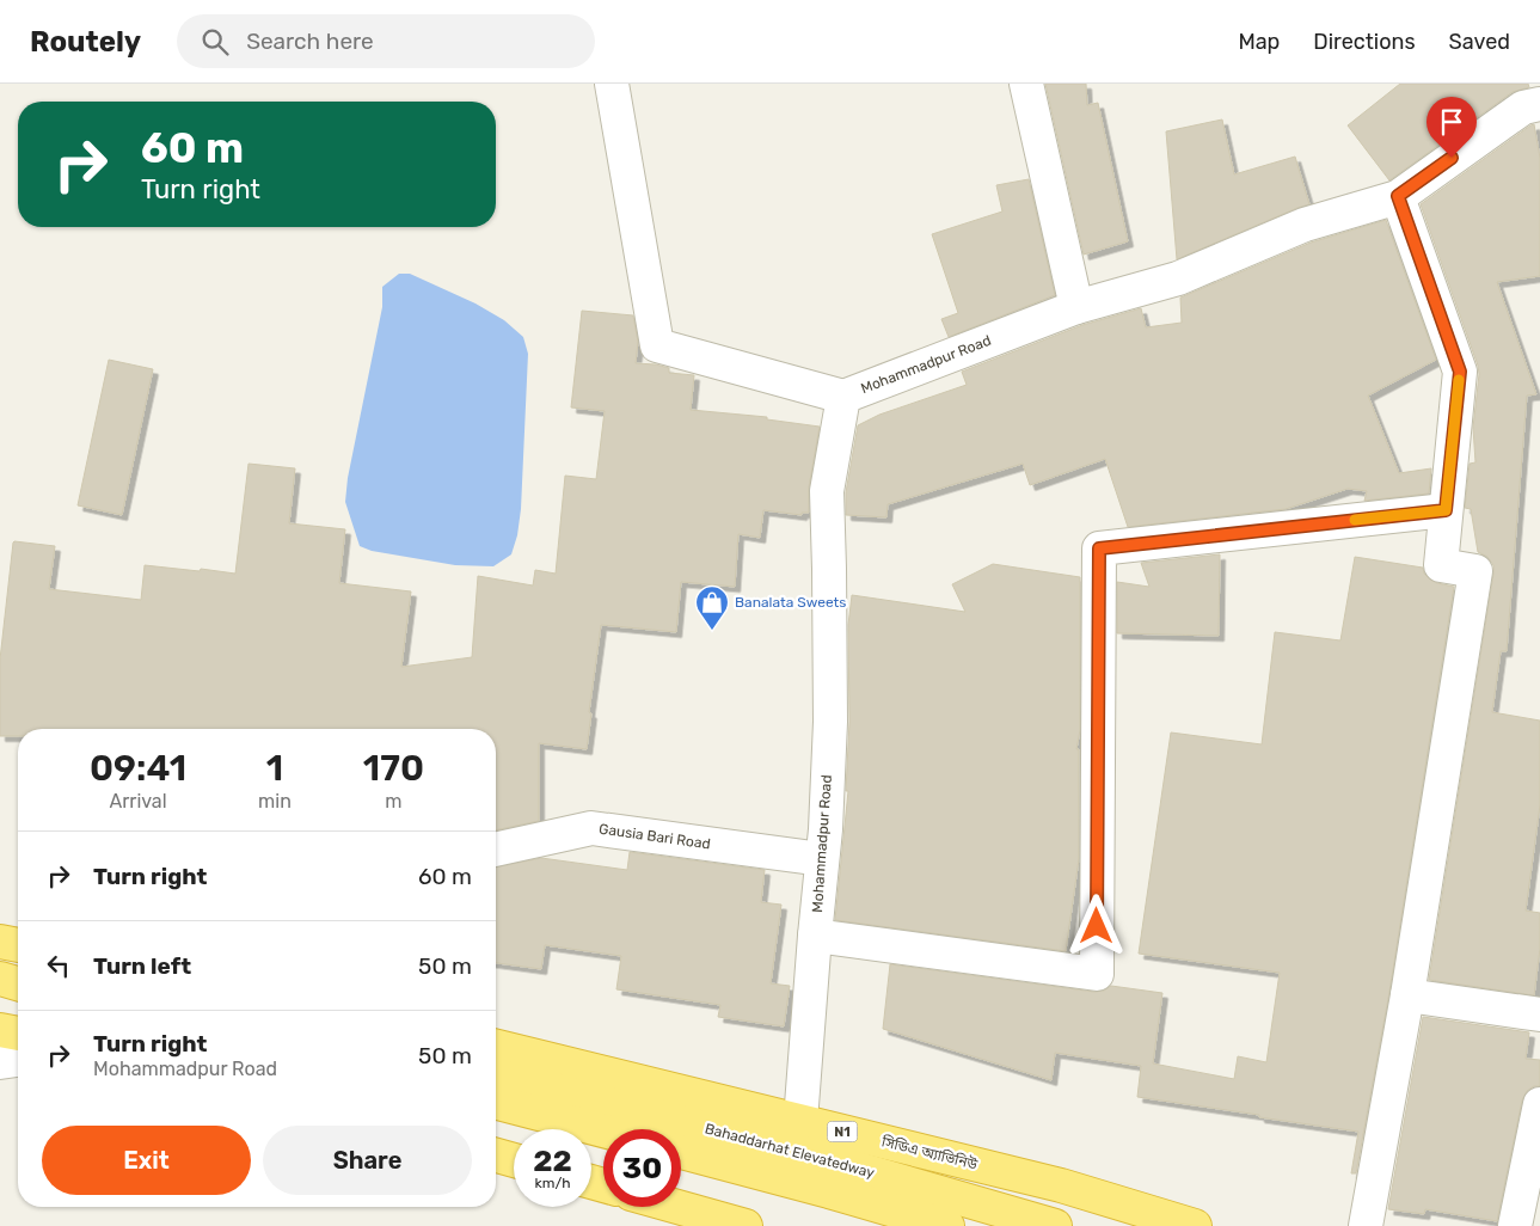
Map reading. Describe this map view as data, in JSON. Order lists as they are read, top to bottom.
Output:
{
  "streets": {
    "highway": ["N1", "Bahaddarhat Elevatedway", "সিডিএ অ্যাভিনিউ"],
    "street": ["Mohammadpur Road", "Gausia Bari Road"]
  },
  "crossings": [
    ["Mohammadpur Road", "Gausia Bari Road"],
    ["Mohammadpur Road", "সিডিএ অ্যাভিনিউ"]
  ],
  "places": {
    "shop": ["Banalata Sweets"]
  },
  "page": {
    "header": "Routely",
    "search": "Search here",
    "nav": ["Map", "Directions", "Saved"],
    "turn": ["60 m", "Turn right"],
    "eta": [
      "09:41",
      "Arrival",
      "1",
      "min",
      "170",
      "m"
    ],
    "list": [
      {
        "name": "Turn right",
        "value": "60 m"
      },
      {
        "name": "Turn left",
        "value": "50 m"
      },
      {
        "name": "Turn right",
        "note": "Mohammadpur Road",
        "value": "50 m"
      }
    ],
    "buttons": ["Exit", "Share"],
    "speed": "22 km/h",
    "limit": "30"
  }
}
